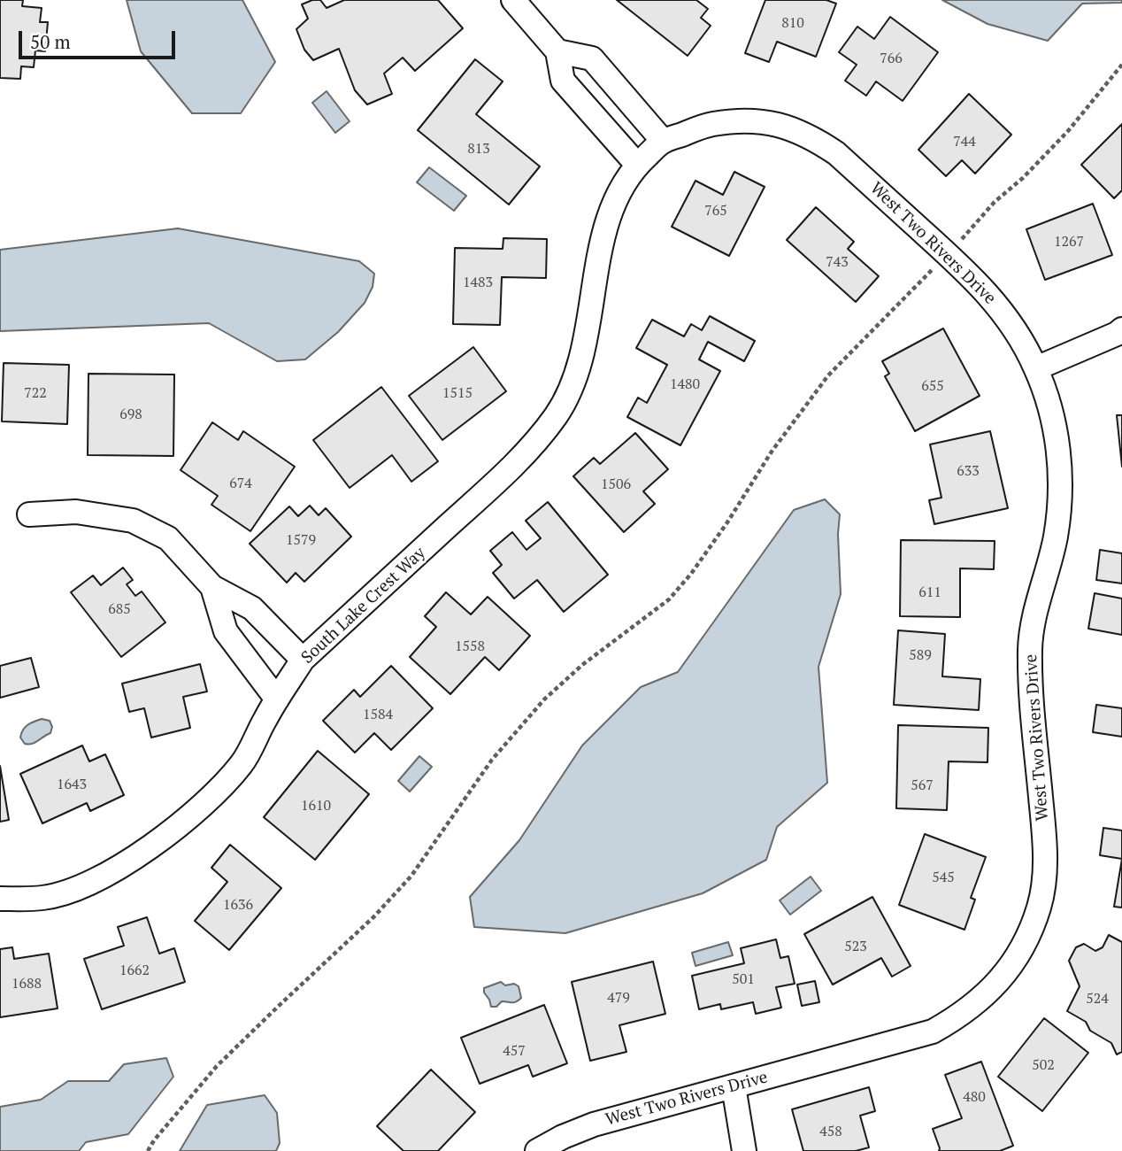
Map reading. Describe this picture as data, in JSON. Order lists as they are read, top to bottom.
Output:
{
  "streets": {
    "street": ["West Two Rivers Drive", "South Lake Crest Way"]
  },
  "crossings": [
    ["West Two Rivers Drive", "South Lake Crest Way"]
  ],
  "house_numbers": [
    "810",
    "766",
    "744",
    "813",
    "765",
    "1267",
    "743",
    "1483",
    "1480",
    "655",
    "722",
    "1515",
    "698",
    "633",
    "674",
    "1506",
    "1579",
    "611",
    "685",
    "1558",
    "589",
    "1584",
    "1643",
    "567",
    "1610",
    "545",
    "1636",
    "523",
    "1662",
    "501",
    "1688",
    "479",
    "524",
    "457",
    "502",
    "480",
    "458"
  ],
  "scale_bar": "50 m"
}
